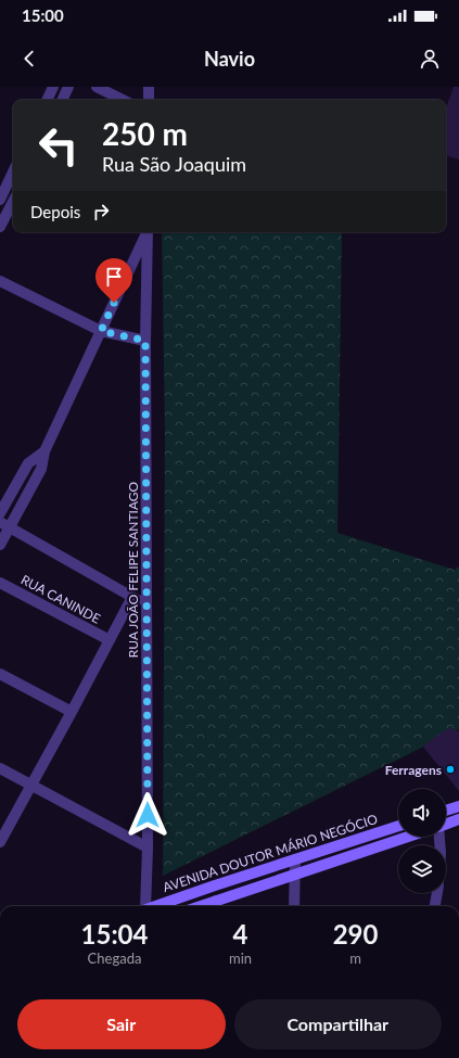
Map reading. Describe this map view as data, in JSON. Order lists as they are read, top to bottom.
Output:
{
  "streets": {
    "main road": ["AVENIDA DOUTOR MÁRIO NEGÓCIO"],
    "street": ["RUA JOÃO FELIPE SANTIAGO", "RUA CANINDE"]
  },
  "crossings": [
    ["RUA JOÃO FELIPE SANTIAGO", "RUA CANINDE"]
  ],
  "places": ["Ferragens"],
  "page": {
    "status": "15:00",
    "header": "Navio",
    "turn": ["250 m", "Rua São Joaquim"],
    "then": "Depois",
    "eta": [
      "15:04",
      "Chegada",
      "4",
      "min",
      "290",
      "m"
    ],
    "buttons": ["Sair", "Compartilhar"]
  }
}
